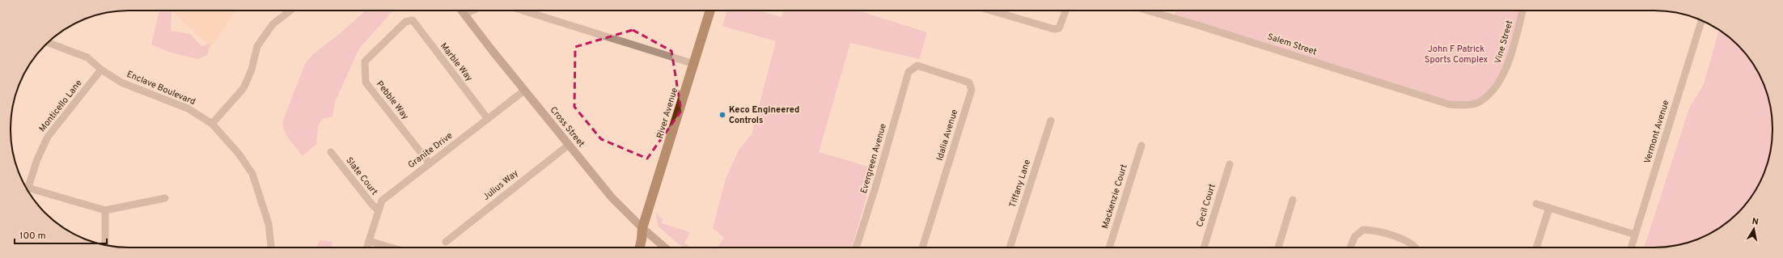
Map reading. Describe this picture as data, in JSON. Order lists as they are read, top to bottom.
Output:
{
  "streets": {
    "highway": ["River Avenue"],
    "main road": ["Cross Street"],
    "street": [
      "Vine Street",
      "Salem Street",
      "Marble Way",
      "Enclave Boulevard",
      "Pebble Way",
      "Monticello Lane",
      "Vermont Avenue",
      "Idalia Avenue",
      "Granite Drive",
      "Evergreen Avenue",
      "Slate Court",
      "Tiffany Lane",
      "Julius Way",
      "Mackenzie Court",
      "Cecil Court"
    ]
  },
  "crossings": [
    ["Vine Street", "Salem Street"],
    ["Marble Way", "Pebble Way"],
    ["Marble Way", "Granite Drive"],
    ["Enclave Boulevard", "Monticello Lane"],
    ["Pebble Way", "Granite Drive"],
    ["River Avenue", "Cross Street"],
    ["Cross Street", "Granite Drive"],
    ["Cross Street", "Julius Way"],
    ["Idalia Avenue", "Evergreen Avenue"],
    ["Granite Drive", "Slate Court"]
  ],
  "parks": ["John F Patrick Sports Complex"],
  "places": ["Keco Engineered Controls"],
  "scale_bar": "100 m",
  "north": "top"
}
